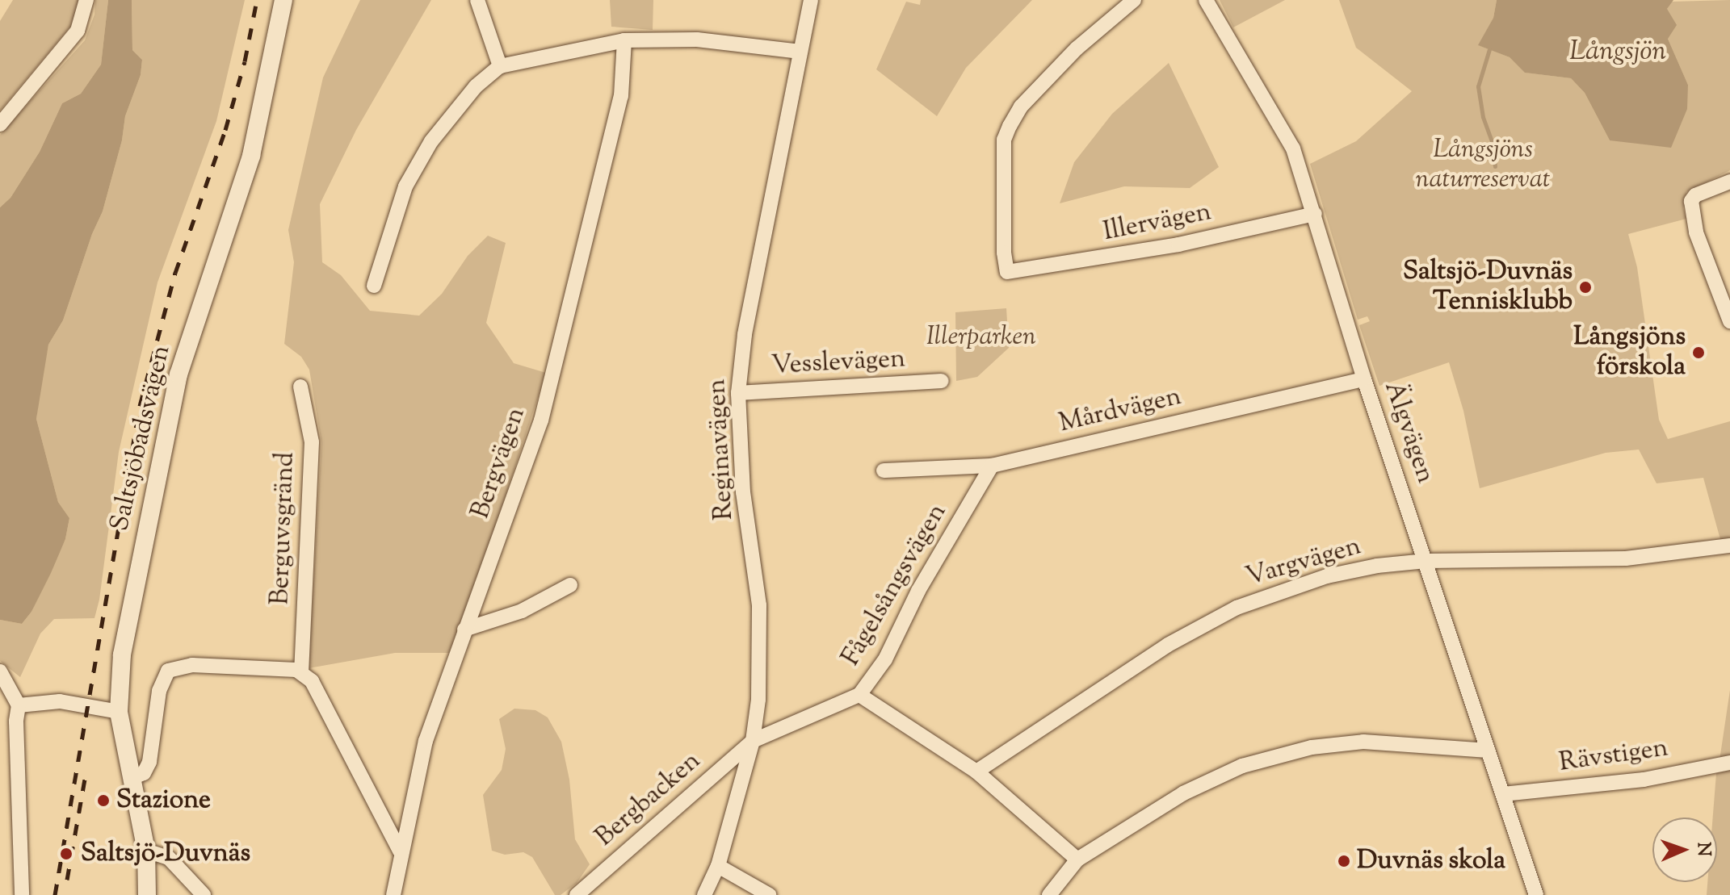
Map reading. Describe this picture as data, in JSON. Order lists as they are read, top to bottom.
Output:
{
  "streets": {
    "street": [
      "Illervägen",
      "Vesslevägen",
      "Mårdvägen",
      "Älgvägen",
      "Saltsjöbadsvägen",
      "Reginavägen",
      "Bergvägen",
      "Berguvsgränd",
      "Vargvägen",
      "Fågelsångsvägen",
      "Rävstigen",
      "Bergbacken"
    ]
  },
  "crossings": [
    ["Illervägen", "Älgvägen"],
    ["Vesslevägen", "Reginavägen"],
    ["Mårdvägen", "Älgvägen"],
    ["Mårdvägen", "Fågelsångsvägen"],
    ["Älgvägen", "Vargvägen"],
    ["Älgvägen", "Rävstigen"],
    ["Reginavägen", "Fågelsångsvägen"],
    ["Reginavägen", "Bergbacken"],
    ["Fågelsångsvägen", "Bergbacken"]
  ],
  "water": ["Långsjön"],
  "parks": ["Långsjöns naturreservat", "Illerparken"],
  "places": [
    "Saltsjö-Duvnäs Tennisklubb",
    "Långsjöns förskola",
    "Stazione",
    "Saltsjö-Duvnäs",
    "Duvnäs skola"
  ],
  "north": "right"
}
